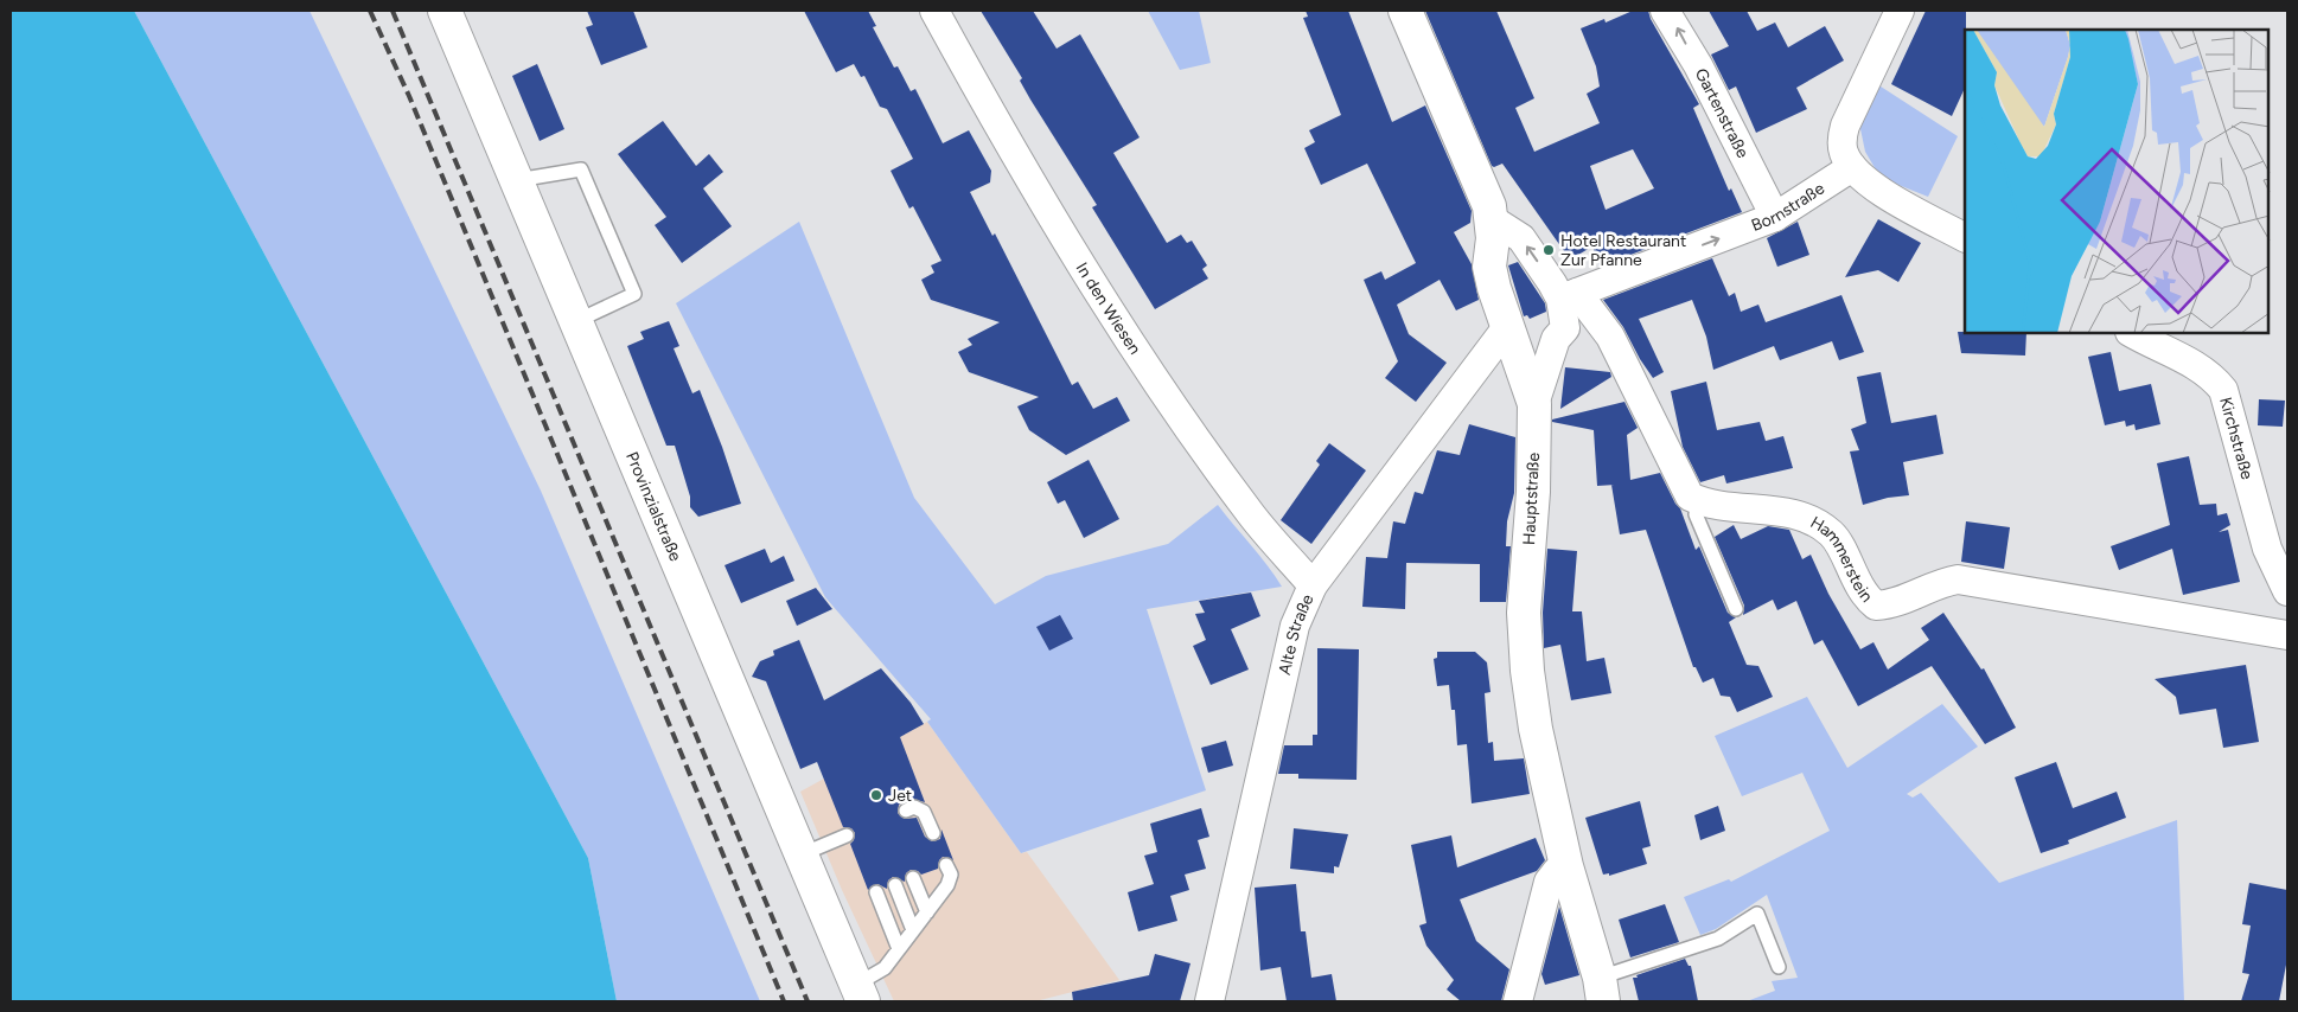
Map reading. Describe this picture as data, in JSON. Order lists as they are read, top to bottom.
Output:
{
  "streets": {
    "main road": ["Hauptstraße", "Provinzialstraße"],
    "street": [
      "Gartenstraße",
      "Bornstraße",
      "In den Wiesen",
      "Kirchstraße",
      "Hammerstein",
      "Alte Straße"
    ]
  },
  "crossings": [
    ["Gartenstraße", "Bornstraße"],
    ["In den Wiesen", "Alte Straße"],
    ["Hauptstraße", "Alte Straße"]
  ],
  "one_way": ["Bornstraße"],
  "places": ["Hotel Restaurant Zur Pfanne", "Jet"]
}
